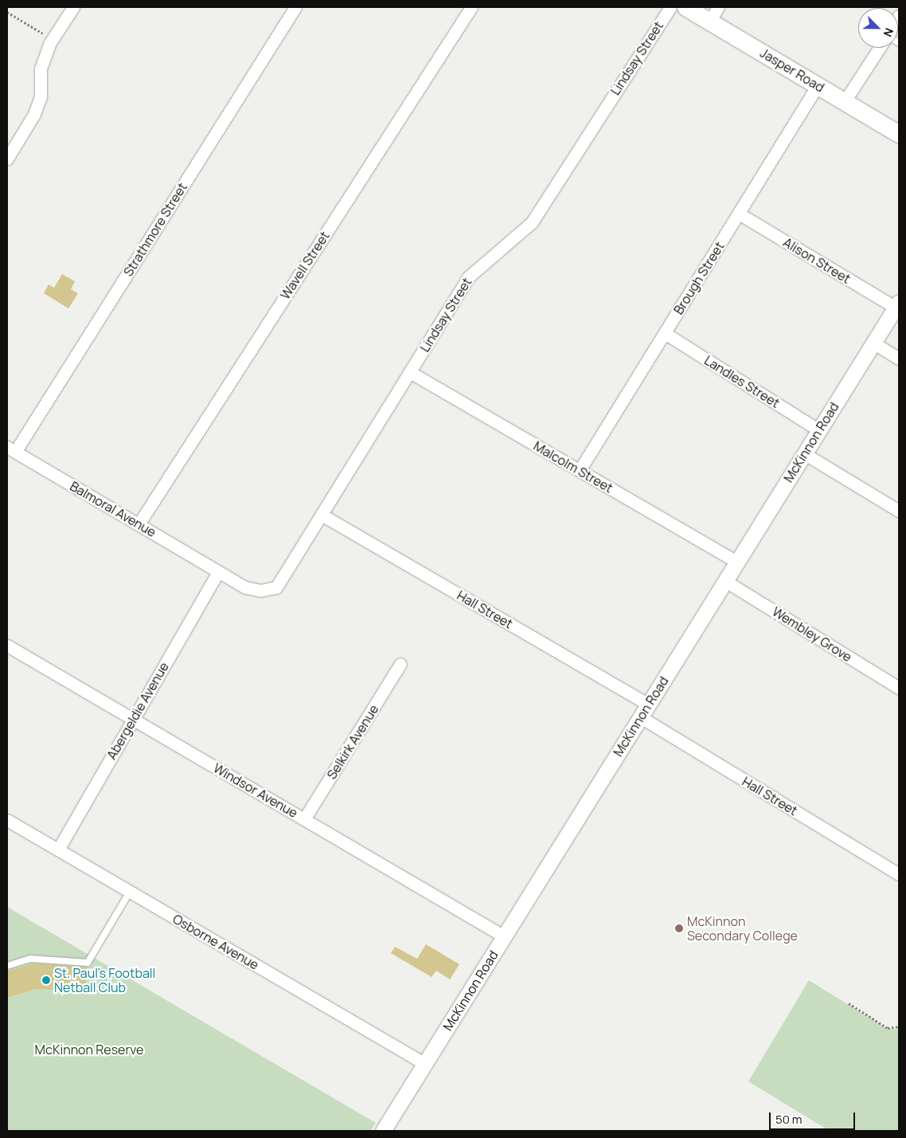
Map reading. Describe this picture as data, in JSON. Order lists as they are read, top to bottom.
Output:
{
  "streets": {
    "main road": ["Jasper Road"],
    "street": [
      "Lindsay Street",
      "Strathmore Street",
      "Alison Street",
      "Wavell Street",
      "Brough Street",
      "Landles Street",
      "McKinnon Road",
      "Malcolm Street",
      "Balmoral Avenue",
      "Hall Street",
      "Wembley Grove",
      "Abergeldie Avenue",
      "Selkirk Avenue",
      "Windsor Avenue",
      "Osborne Avenue"
    ]
  },
  "crossings": [
    ["Lindsay Street", "Malcolm Street"],
    ["Lindsay Street", "Balmoral Avenue"],
    ["Lindsay Street", "Hall Street"],
    ["Lindsay Street", "Abergeldie Avenue"],
    ["Jasper Road", "Brough Street"],
    ["Strathmore Street", "Balmoral Avenue"],
    ["Alison Street", "Brough Street"],
    ["Alison Street", "McKinnon Road"],
    ["Wavell Street", "Balmoral Avenue"],
    ["Brough Street", "Landles Street"],
    ["Brough Street", "Malcolm Street"],
    ["Landles Street", "McKinnon Road"],
    ["McKinnon Road", "Malcolm Street"],
    ["McKinnon Road", "Hall Street"],
    ["McKinnon Road", "Wembley Grove"],
    ["McKinnon Road", "Windsor Avenue"],
    ["McKinnon Road", "Osborne Avenue"],
    ["Balmoral Avenue", "Abergeldie Avenue"],
    ["Abergeldie Avenue", "Windsor Avenue"],
    ["Abergeldie Avenue", "Osborne Avenue"],
    ["Selkirk Avenue", "Windsor Avenue"]
  ],
  "parks": ["McKinnon Reserve"],
  "places": ["McKinnon Secondary College", "St. Paul's Football Netball Club"],
  "scale_bar": "50 m",
  "north": "bottom right"
}
